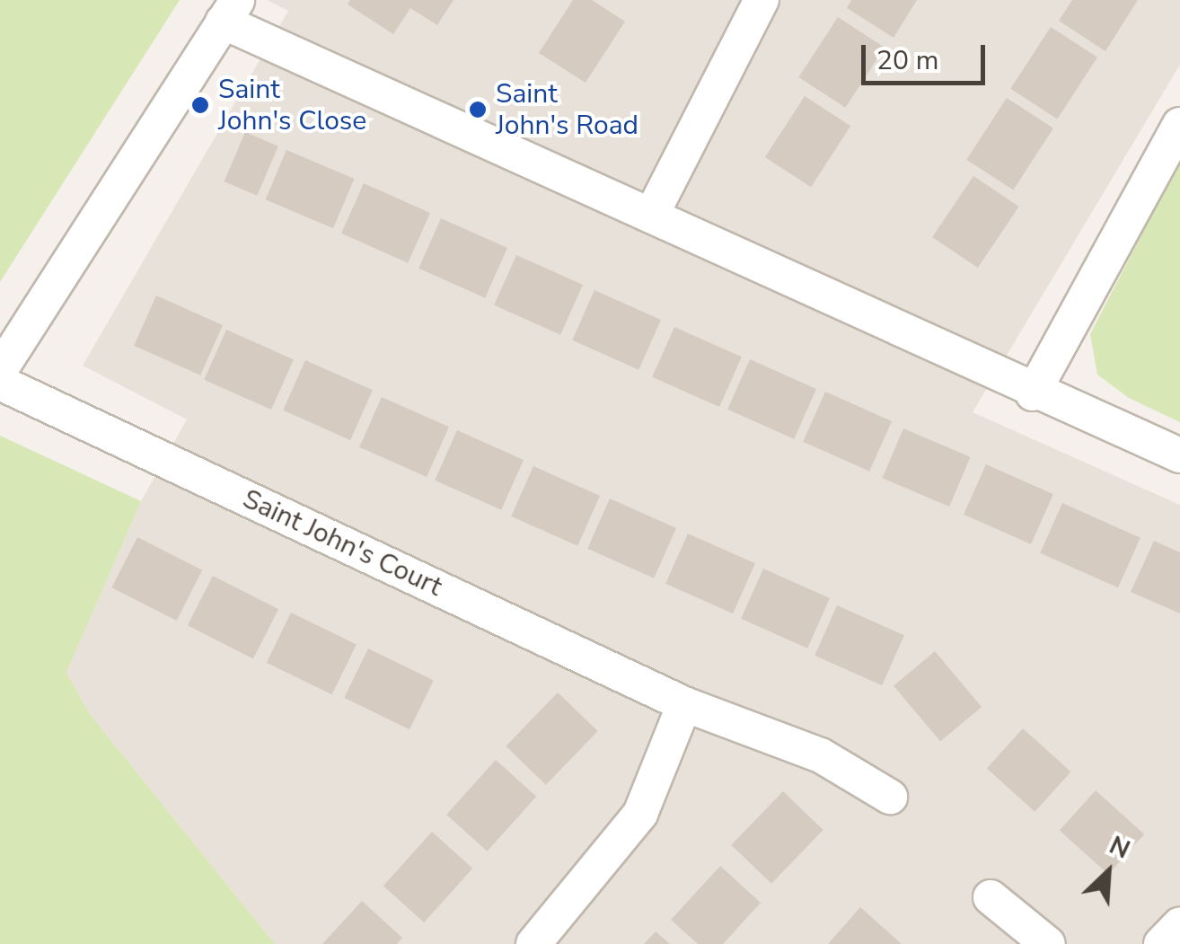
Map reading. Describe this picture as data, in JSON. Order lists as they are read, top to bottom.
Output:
{
  "streets": {
    "street": ["Saint John's Court"]
  },
  "places": ["Saint John's Close", "Saint John's Road"],
  "scale_bar": "20 m",
  "north": "top right"
}
